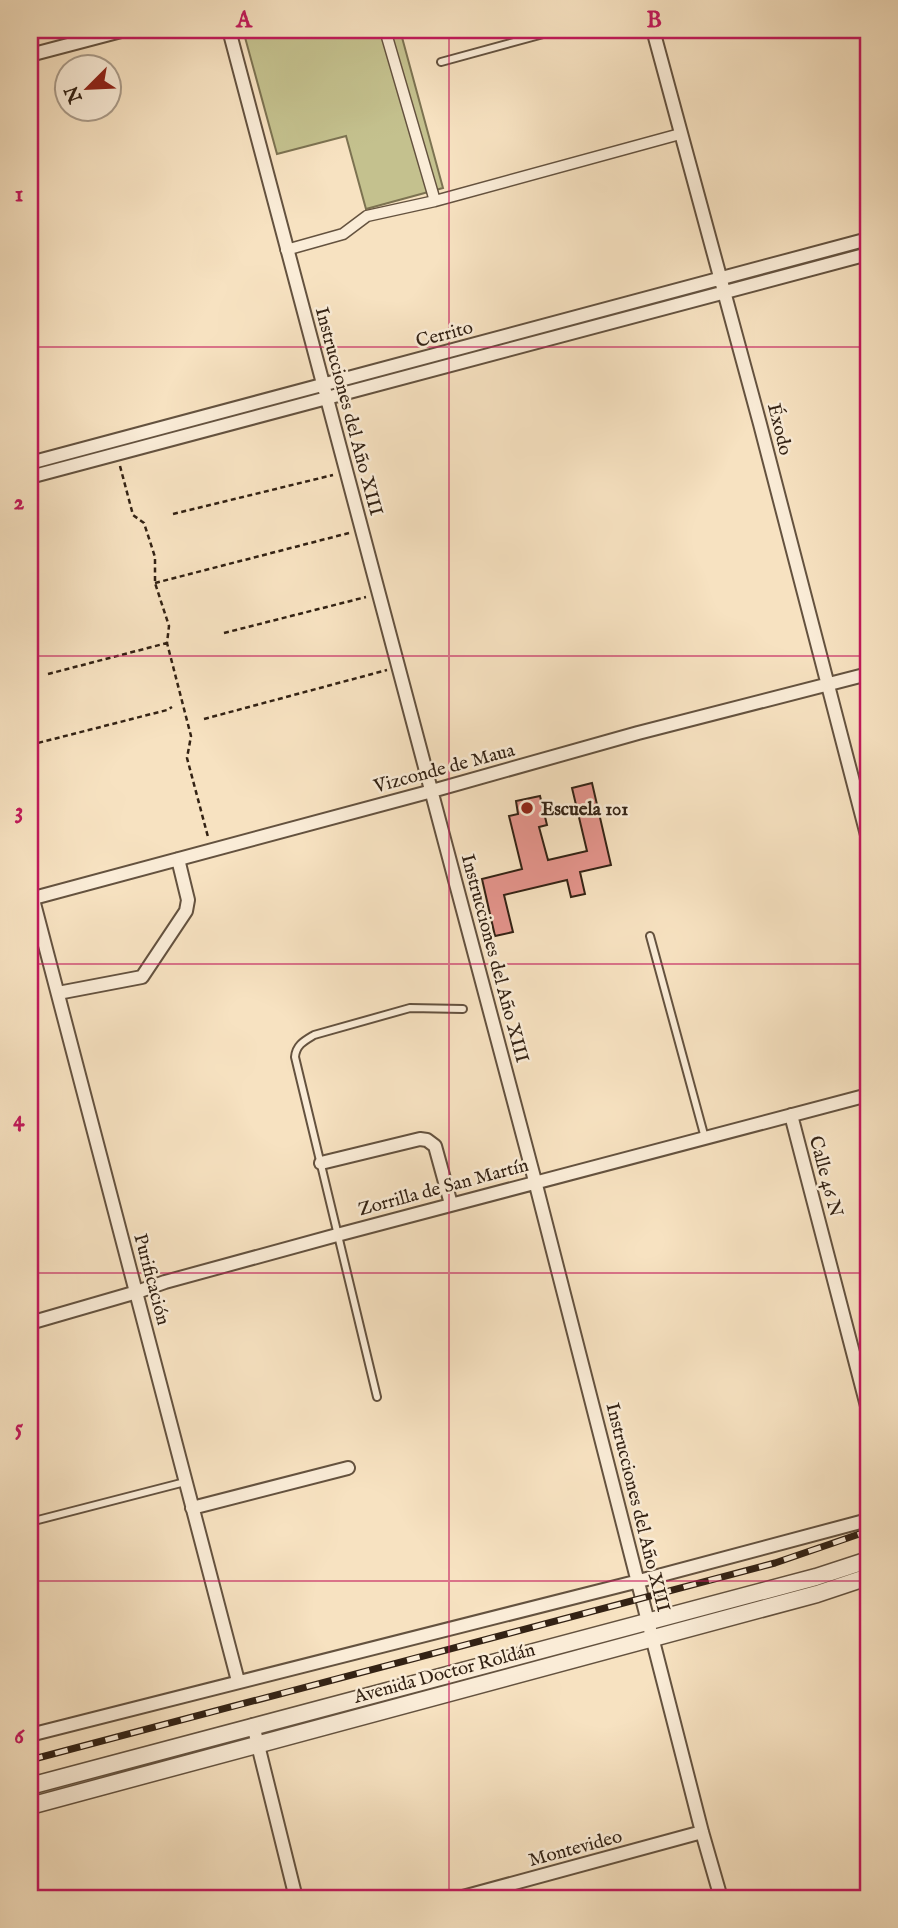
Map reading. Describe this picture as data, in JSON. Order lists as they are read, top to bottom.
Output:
{
  "streets": {
    "street": [
      "Cerrito",
      "Instrucciones del Año XIII",
      "Éxodo",
      "Vizconde de Maua",
      "Calle 46 N",
      "Zorrilla de San Martín",
      "Purificación",
      "Avenida Doctor Roldán",
      "Montevideo"
    ]
  },
  "crossings": [
    ["Cerrito", "Instrucciones del Año XIII"],
    ["Cerrito", "Éxodo"],
    ["Instrucciones del Año XIII", "Vizconde de Maua"],
    ["Instrucciones del Año XIII", "Zorrilla de San Martín"],
    ["Instrucciones del Año XIII", "Avenida Doctor Roldán"],
    ["Instrucciones del Año XIII", "Montevideo"],
    ["Éxodo", "Vizconde de Maua"],
    ["Vizconde de Maua", "Purificación"],
    ["Calle 46 N", "Zorrilla de San Martín"],
    ["Zorrilla de San Martín", "Purificación"],
    ["Purificación", "Avenida Doctor Roldán"]
  ],
  "places": ["Escuela 101"],
  "north": "bottom left",
  "grid": {
    "columns": ["A", "B"],
    "rows": [
      "1",
      "2",
      "3",
      "4",
      "5",
      "6"
    ]
  }
}
